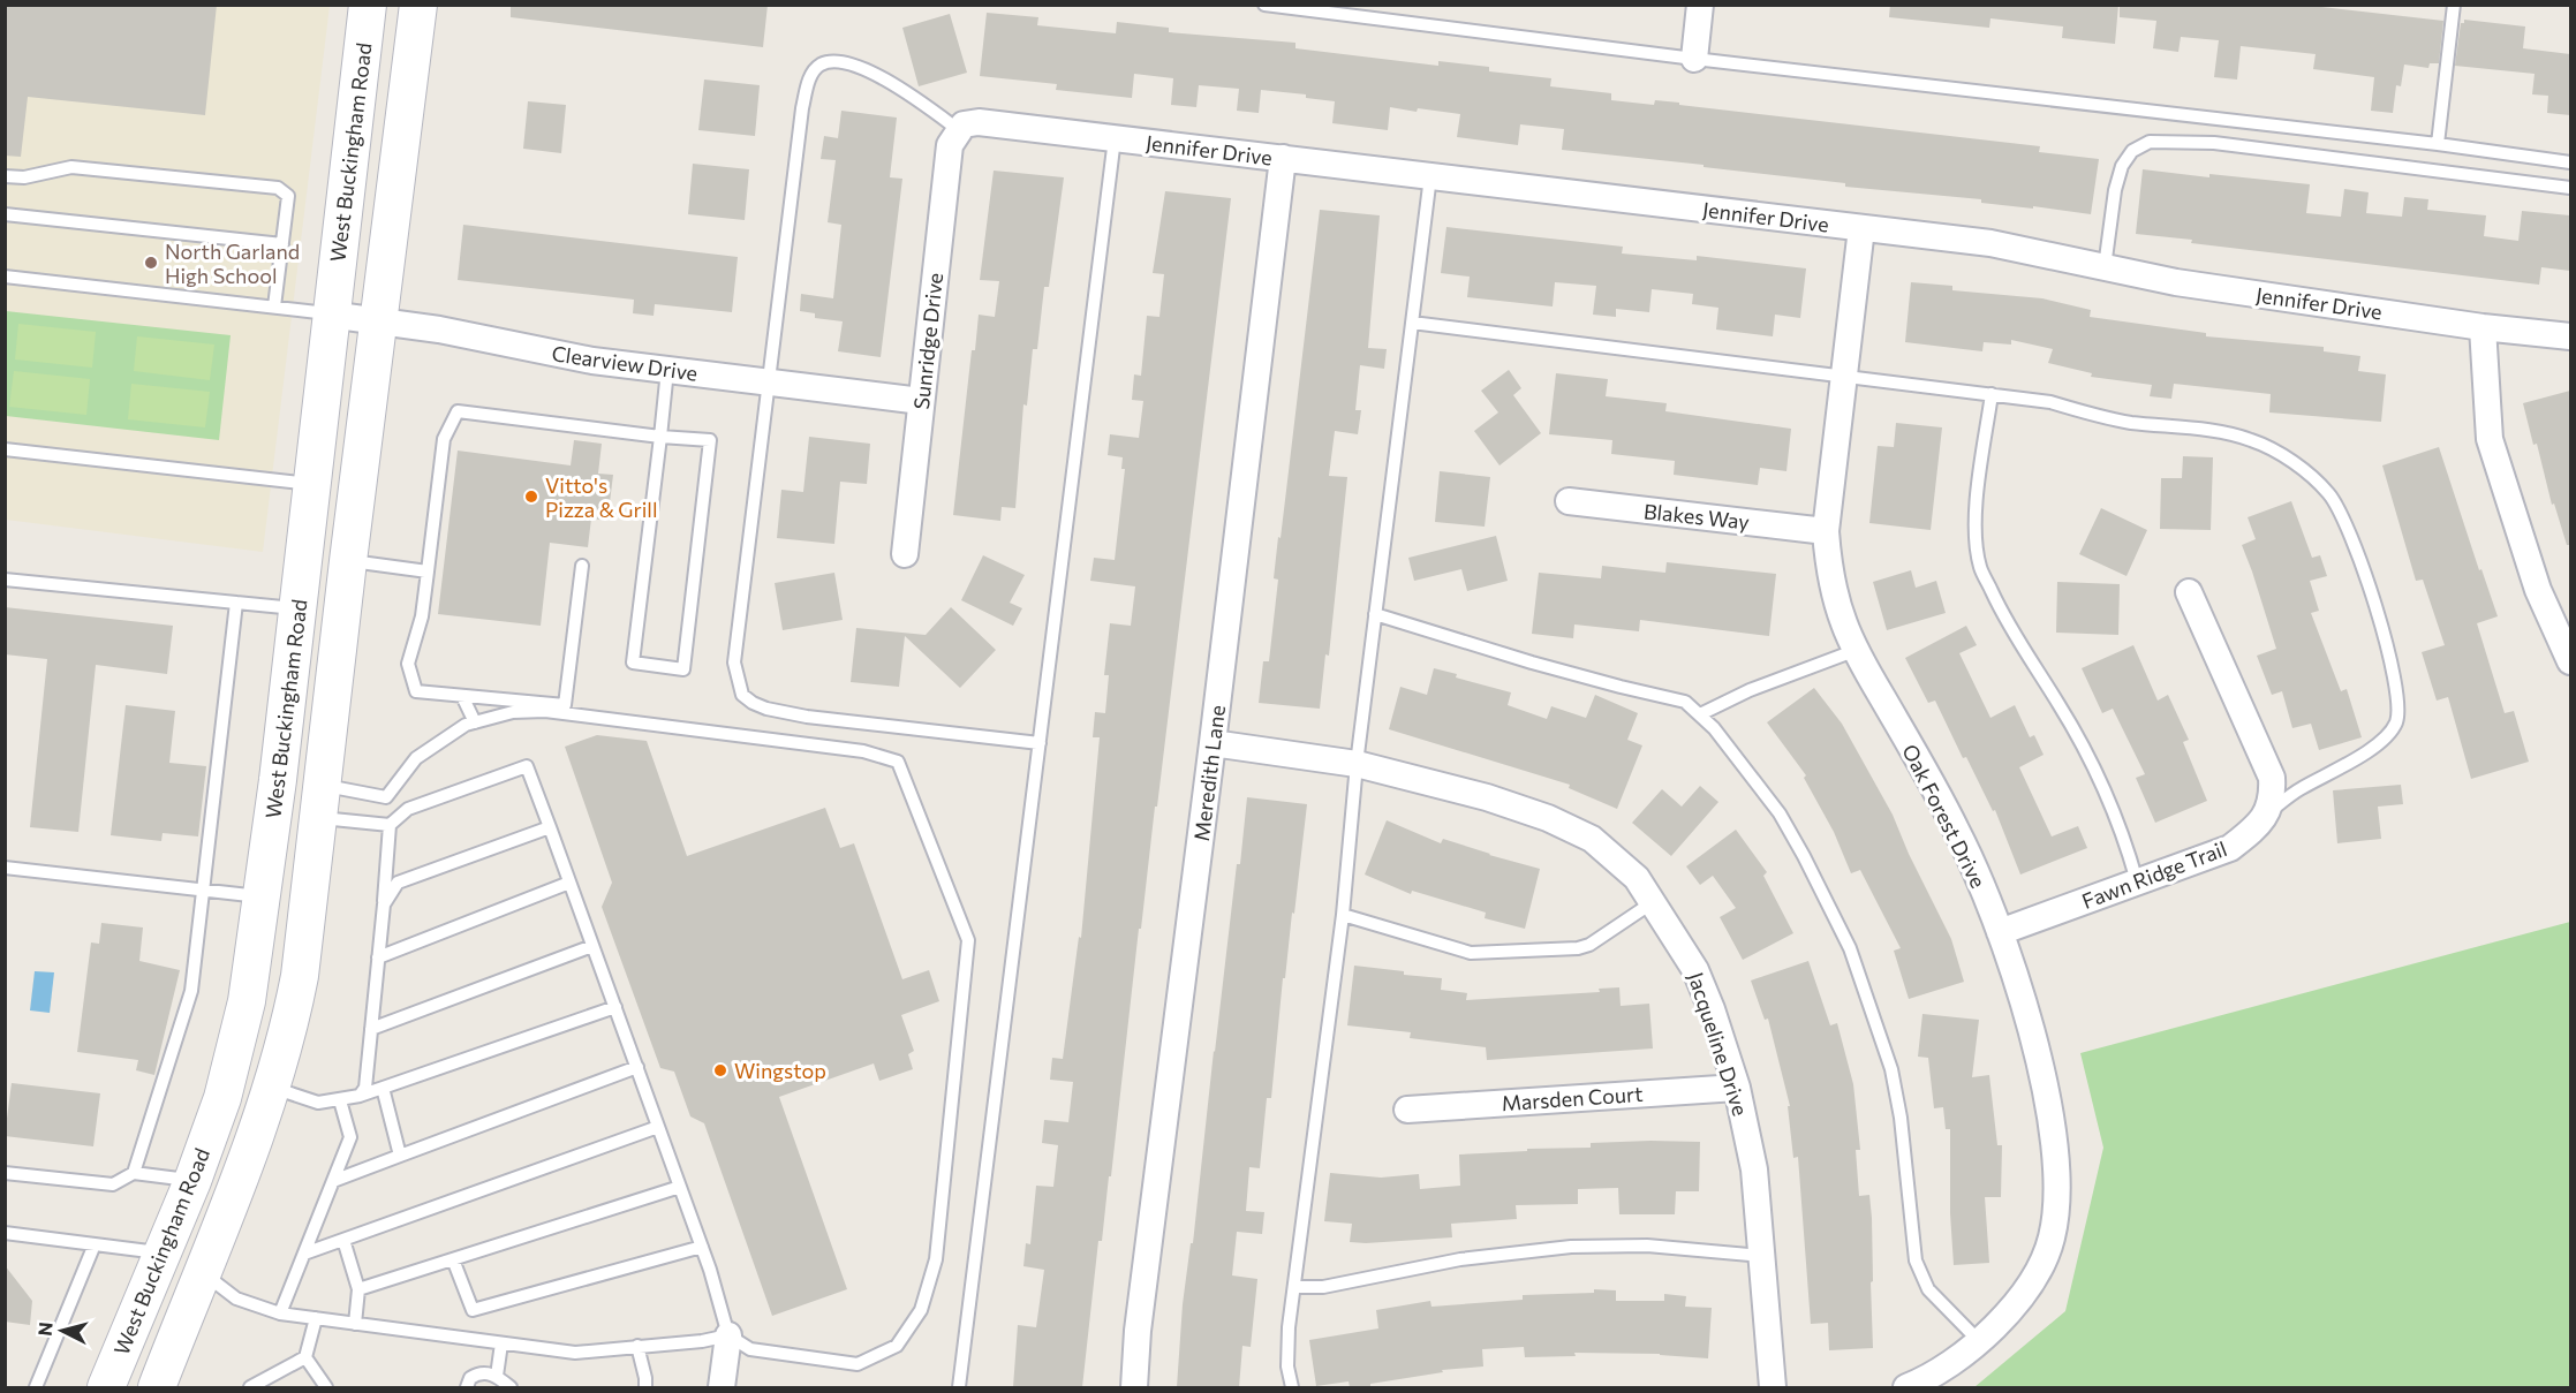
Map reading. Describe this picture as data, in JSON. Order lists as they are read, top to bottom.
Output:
{
  "streets": {
    "main road": ["West Buckingham Road"],
    "street": [
      "Jennifer Drive",
      "Sunridge Drive",
      "Clearview Drive",
      "Blakes Way",
      "Meredith Lane",
      "Oak Forest Drive",
      "Fawn Ridge Trail",
      "Jacqueline Drive",
      "Marsden Court"
    ]
  },
  "crossings": [
    ["Jennifer Drive", "Sunridge Drive"],
    ["Jennifer Drive", "Meredith Lane"],
    ["Jennifer Drive", "Oak Forest Drive"],
    ["West Buckingham Road", "Clearview Drive"],
    ["Sunridge Drive", "Clearview Drive"],
    ["Blakes Way", "Oak Forest Drive"],
    ["Meredith Lane", "Jacqueline Drive"],
    ["Oak Forest Drive", "Fawn Ridge Trail"],
    ["Jacqueline Drive", "Marsden Court"]
  ],
  "places": ["North Garland High School", "Vitto's Pizza & Grill", "Wingstop"],
  "north": "left"
}
